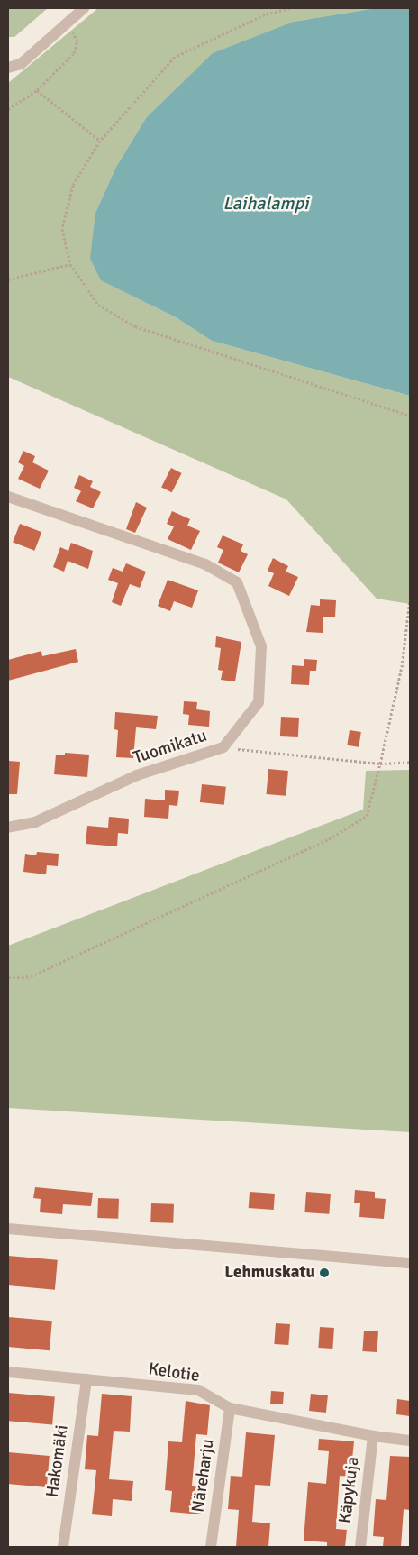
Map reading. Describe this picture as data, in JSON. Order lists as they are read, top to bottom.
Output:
{
  "streets": {
    "street": [
      "Tuomikatu",
      "Kelotie",
      "Hakomäki",
      "Näreharju",
      "Käpykuja"
    ]
  },
  "crossings": [
    ["Kelotie", "Hakomäki"],
    ["Kelotie", "Näreharju"],
    ["Kelotie", "Käpykuja"]
  ],
  "water": ["Laihalampi"],
  "places": ["Lehmuskatu"]
}
